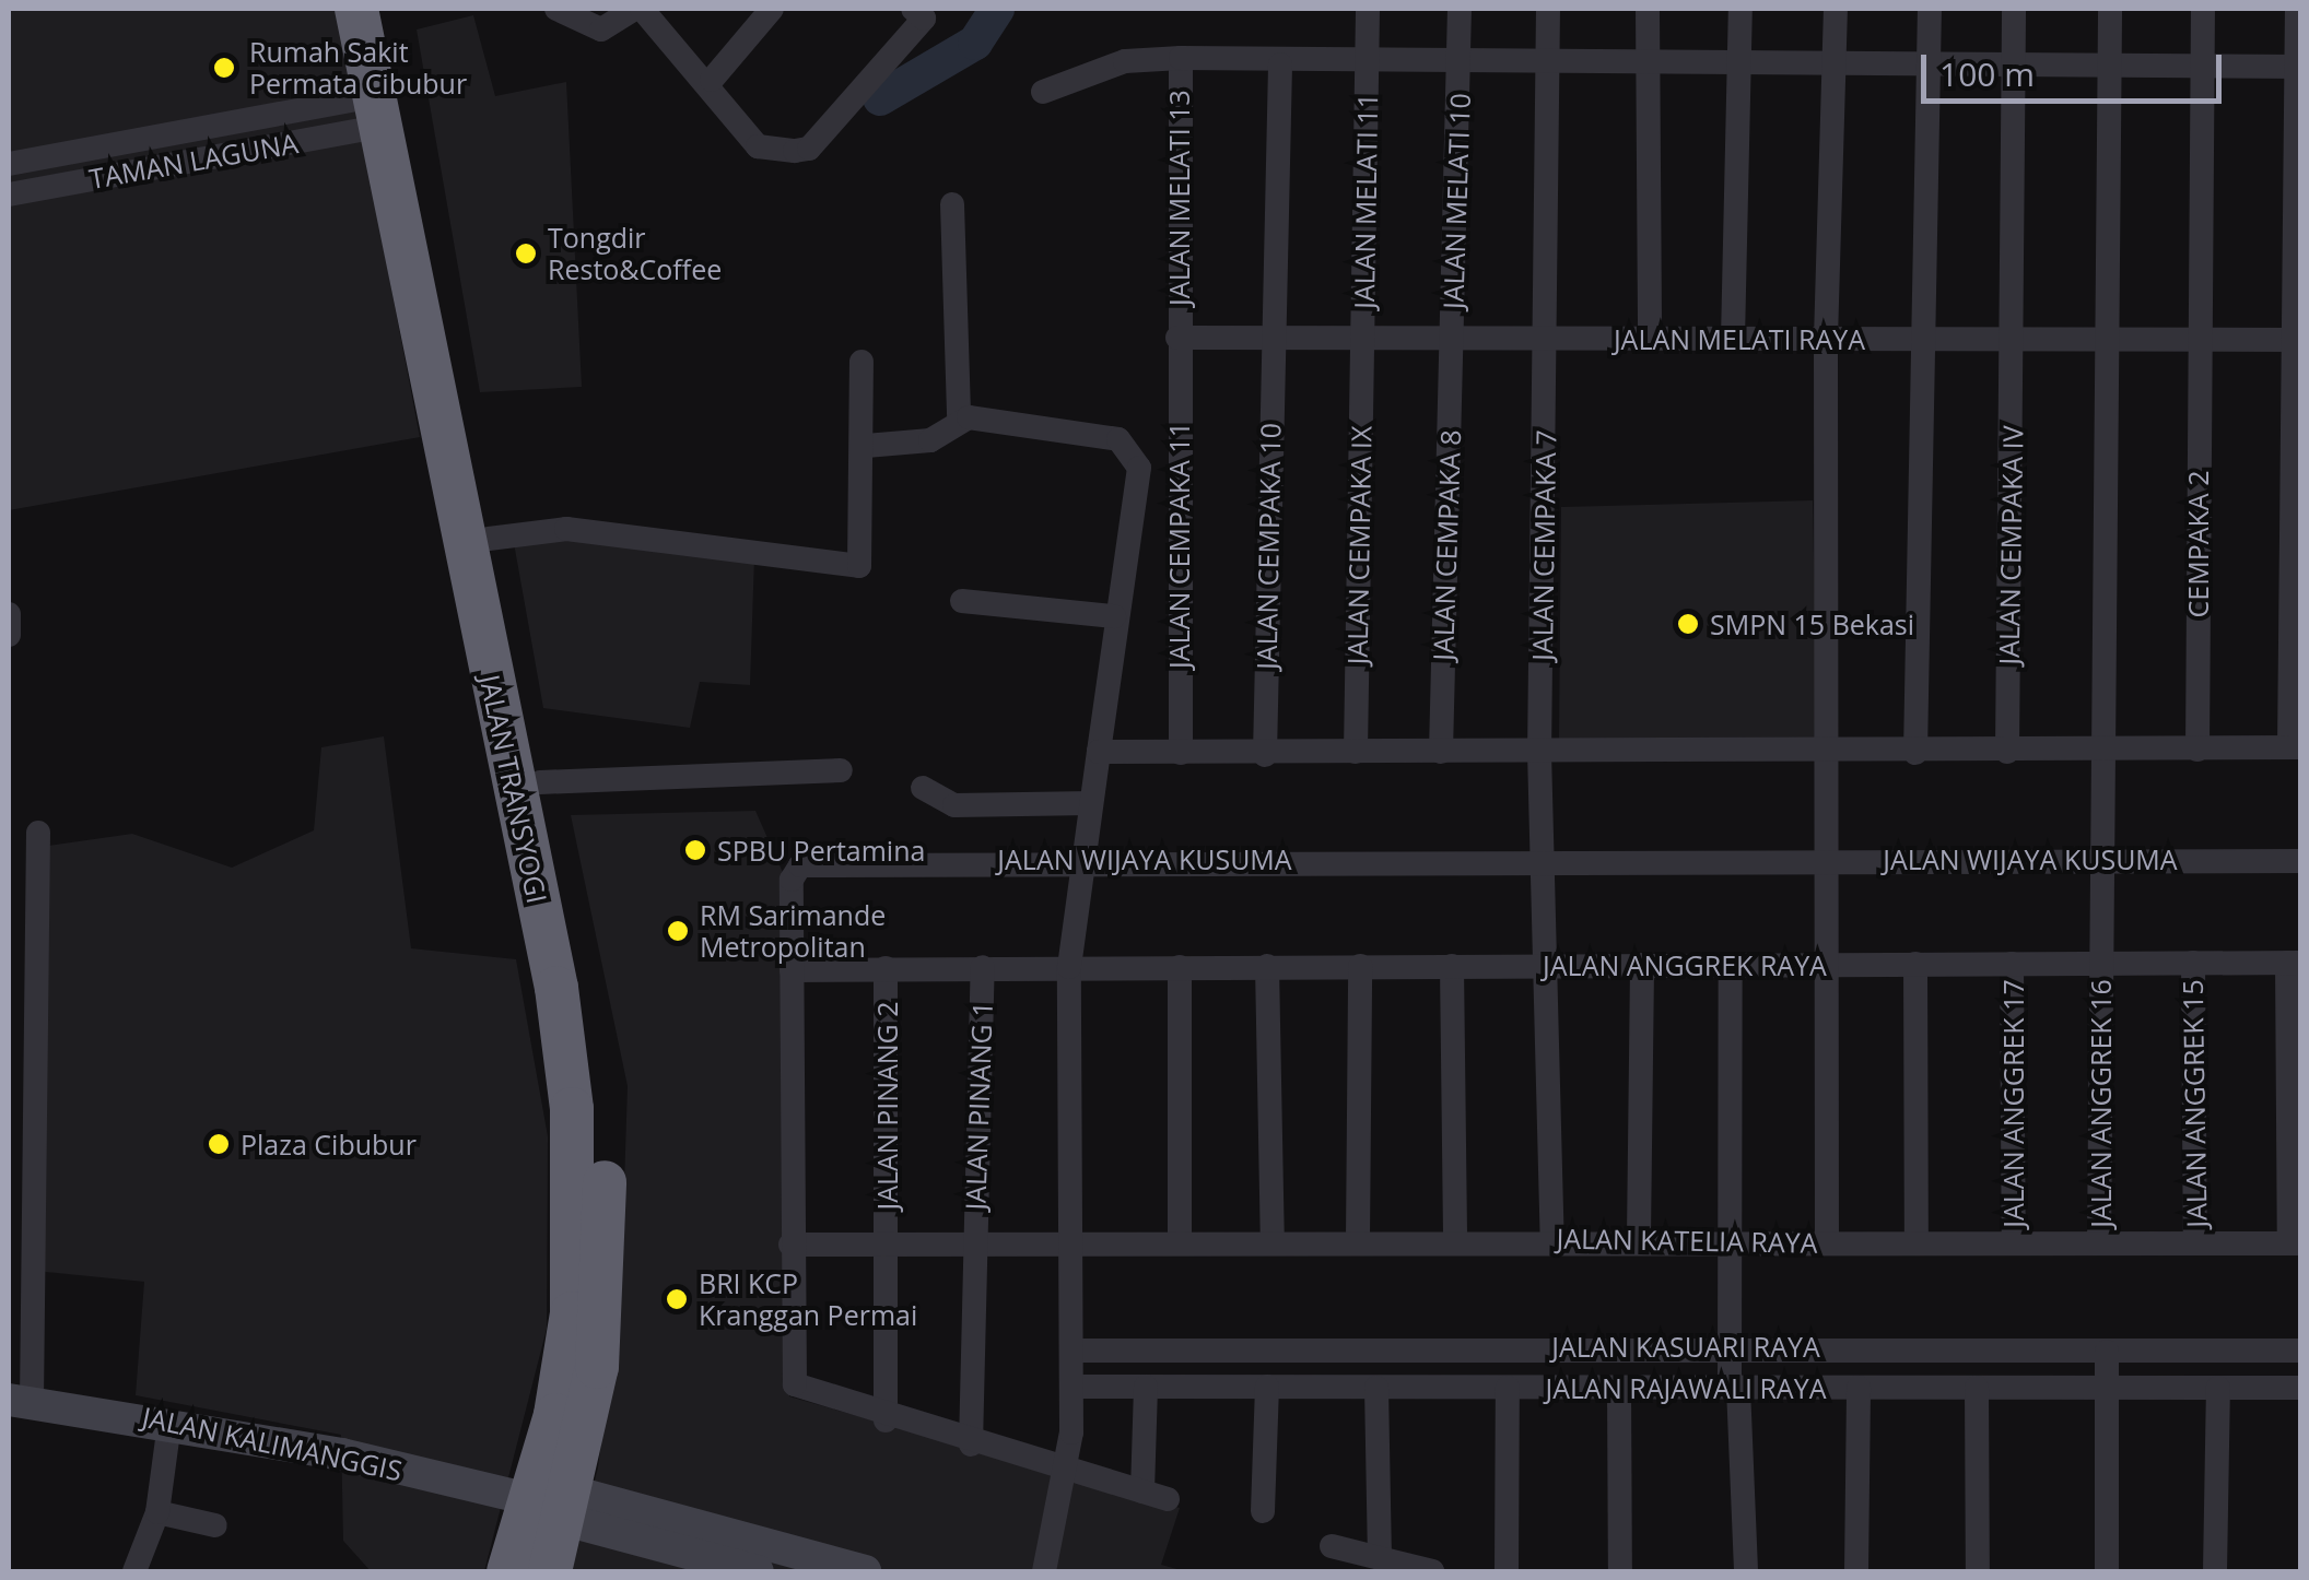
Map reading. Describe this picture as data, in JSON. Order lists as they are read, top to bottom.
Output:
{
  "streets": {
    "highway": ["JALAN TRANSYOGI"],
    "main road": ["JALAN KALIMANGGIS"],
    "street": [
      "TAMAN LAGUNA",
      "JALAN MELATI 13",
      "JALAN MELATI 11",
      "JALAN MELATI 10",
      "JALAN MELATI RAYA",
      "CEMPAKA 2",
      "JALAN CEMPAKA 11",
      "JALAN CEMPAKA IX",
      "JALAN CEMPAKA 8",
      "JALAN CEMPAKA 7",
      "JALAN CEMPAKA IV",
      "JALAN CEMPAKA 10",
      "JALAN WIJAYA KUSUMA",
      "JALAN ANGGREK RAYA",
      "JALAN ANGGREK 17",
      "JALAN ANGGREK 16",
      "JALAN ANGGREK 15",
      "JALAN PINANG 2",
      "JALAN PINANG 1",
      "JALAN KATELIA RAYA",
      "JALAN KASUARI RAYA",
      "JALAN RAJAWALI RAYA"
    ]
  },
  "crossings": [
    ["TAMAN LAGUNA", "JALAN TRANSYOGI"],
    ["JALAN MELATI 13", "JALAN MELATI RAYA"],
    ["JALAN MELATI 13", "JALAN CEMPAKA 11"],
    ["JALAN MELATI 11", "JALAN MELATI RAYA"],
    ["JALAN MELATI 11", "JALAN CEMPAKA IX"],
    ["JALAN MELATI 10", "JALAN MELATI RAYA"],
    ["JALAN MELATI 10", "JALAN CEMPAKA 8"],
    ["JALAN MELATI RAYA", "CEMPAKA 2"],
    ["JALAN MELATI RAYA", "JALAN CEMPAKA 11"],
    ["JALAN MELATI RAYA", "JALAN CEMPAKA IX"],
    ["JALAN MELATI RAYA", "JALAN CEMPAKA 8"],
    ["JALAN MELATI RAYA", "JALAN CEMPAKA 7"],
    ["JALAN MELATI RAYA", "JALAN CEMPAKA IV"],
    ["JALAN MELATI RAYA", "JALAN CEMPAKA 10"],
    ["JALAN MELATI RAYA", "JALAN ANGGREK 16"],
    ["JALAN CEMPAKA 7", "JALAN WIJAYA KUSUMA"],
    ["JALAN CEMPAKA 7", "JALAN ANGGREK RAYA"],
    ["JALAN CEMPAKA 7", "JALAN KATELIA RAYA"],
    ["JALAN TRANSYOGI", "JALAN KALIMANGGIS"],
    ["JALAN WIJAYA KUSUMA", "JALAN ANGGREK RAYA"],
    ["JALAN WIJAYA KUSUMA", "JALAN ANGGREK 16"],
    ["JALAN WIJAYA KUSUMA", "JALAN PINANG 2"],
    ["JALAN WIJAYA KUSUMA", "JALAN PINANG 1"],
    ["JALAN WIJAYA KUSUMA", "JALAN KATELIA RAYA"],
    ["JALAN ANGGREK RAYA", "JALAN ANGGREK 17"],
    ["JALAN ANGGREK RAYA", "JALAN ANGGREK 16"],
    ["JALAN ANGGREK RAYA", "JALAN ANGGREK 15"],
    ["JALAN ANGGREK RAYA", "JALAN PINANG 2"],
    ["JALAN ANGGREK RAYA", "JALAN PINANG 1"],
    ["JALAN ANGGREK 17", "JALAN KATELIA RAYA"],
    ["JALAN ANGGREK 16", "JALAN KATELIA RAYA"],
    ["JALAN ANGGREK 15", "JALAN KATELIA RAYA"],
    ["JALAN PINANG 2", "JALAN KATELIA RAYA"],
    ["JALAN PINANG 1", "JALAN KATELIA RAYA"]
  ],
  "places": [
    "Rumah Sakit Permata Cibubur",
    "Tongdir Resto&Coffee",
    "SMPN 15 Bekasi",
    "SPBU Pertamina",
    "RM Sarimande Metropolitan",
    "Plaza Cibubur",
    "BRI KCP Kranggan Permai"
  ],
  "scale_bar": "100 m"
}
